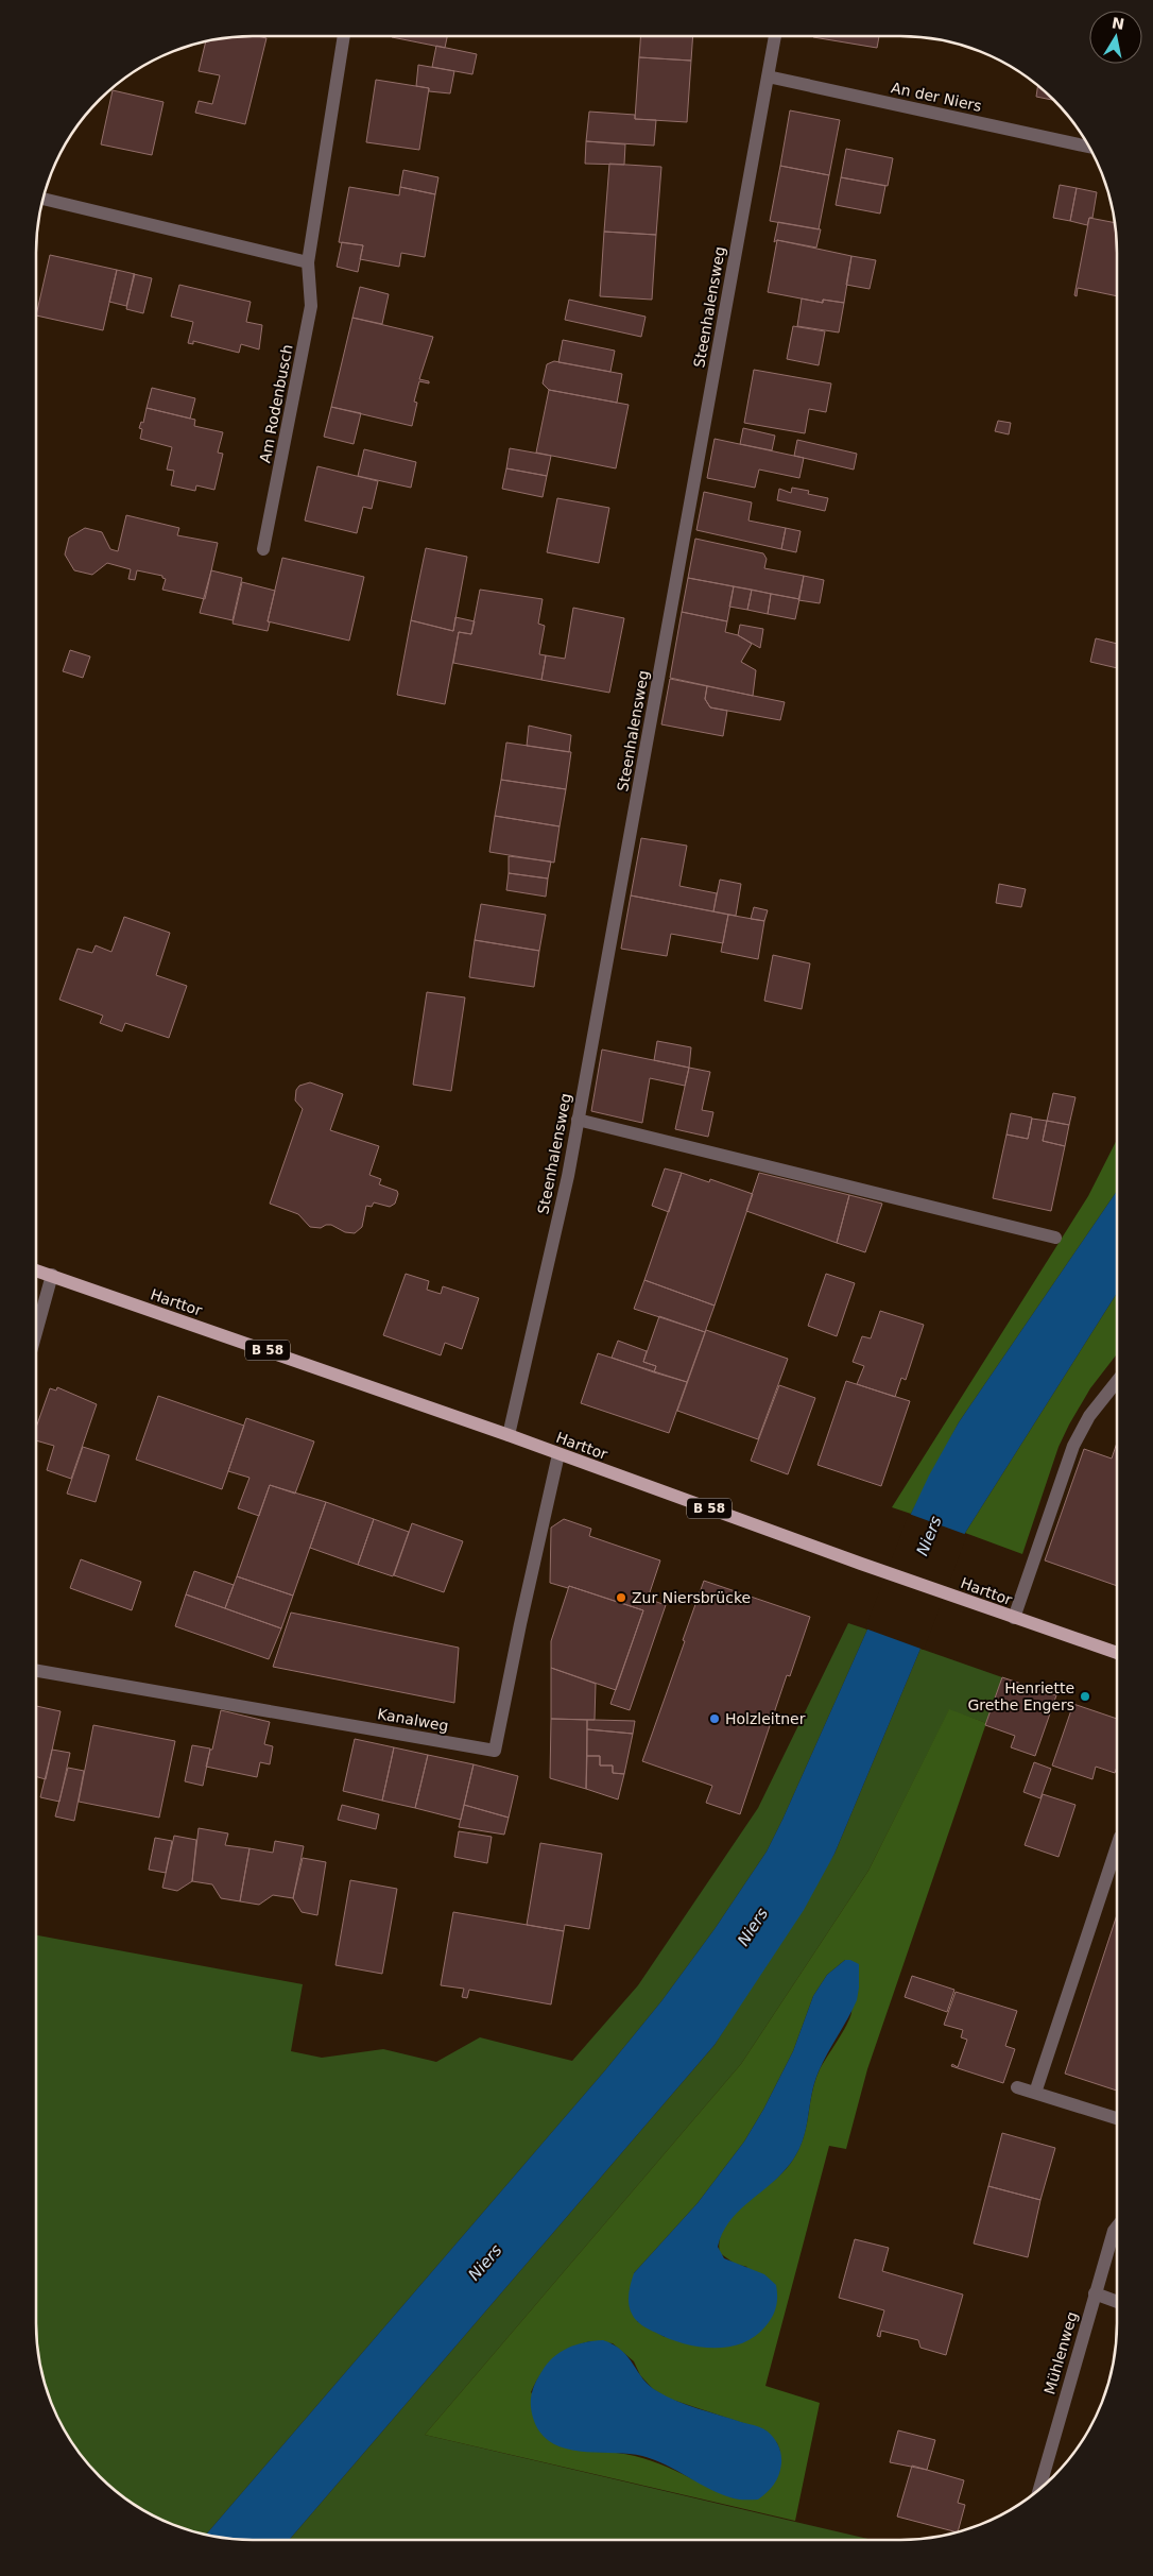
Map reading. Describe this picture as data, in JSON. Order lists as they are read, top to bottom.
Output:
{
  "streets": {
    "main road": ["Harttor", "B 58"],
    "street": [
      "An der Niers",
      "Steenhalensweg",
      "Am Rodenbusch",
      "Kanalweg",
      "Mühlenweg"
    ]
  },
  "crossings": [
    ["An der Niers", "Steenhalensweg"],
    ["Steenhalensweg", "Harttor"],
    ["Harttor", "Kanalweg"]
  ],
  "water": ["Niers"],
  "places": ["Zur Niersbrücke", "Henriette Grethe Engers", "Holzleitner"],
  "north": "top"
}
